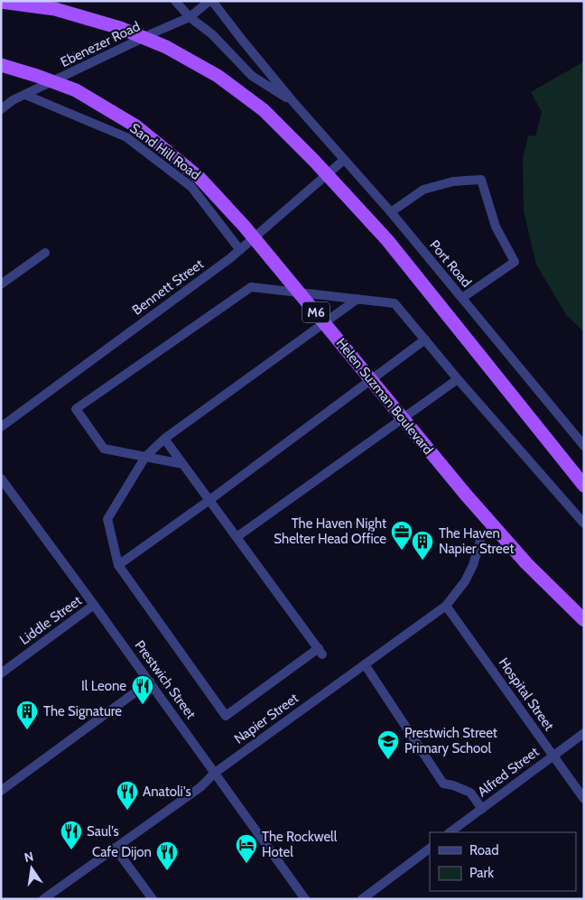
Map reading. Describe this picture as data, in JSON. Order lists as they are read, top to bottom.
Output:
{
  "streets": {
    "main road": ["M6", "Helen Suzman Boulevard"],
    "street": [
      "Ebenezer Road",
      "Sand Hill Road",
      "Port Road",
      "Bennett Street",
      "Liddle Street",
      "Prestwich Street",
      "Hospital Street",
      "Napier Street",
      "Alfred Street"
    ]
  },
  "crossings": [
    ["Ebenezer Road", "Sand Hill Road"],
    ["Ebenezer Road", "Port Road"],
    ["Sand Hill Road", "Bennett Street"],
    ["Port Road", "Bennett Street"],
    ["Liddle Street", "Prestwich Street"],
    ["Prestwich Street", "Napier Street"],
    ["Hospital Street", "Napier Street"],
    ["Hospital Street", "Alfred Street"]
  ],
  "places": {
    "office": ["The Haven Night Shelter Head Office"],
    "building": ["The Haven Napier Street", "The Signature"],
    "restaurant": [
      "Il Leone",
      "Anatoli's",
      "Saul's",
      "Cafe Dijon"
    ],
    "school or university": ["Prestwich Street Primary School"],
    "hotel": ["The Rockwell Hotel"]
  },
  "legend": ["Road", "Park"],
  "north": "top"
}
